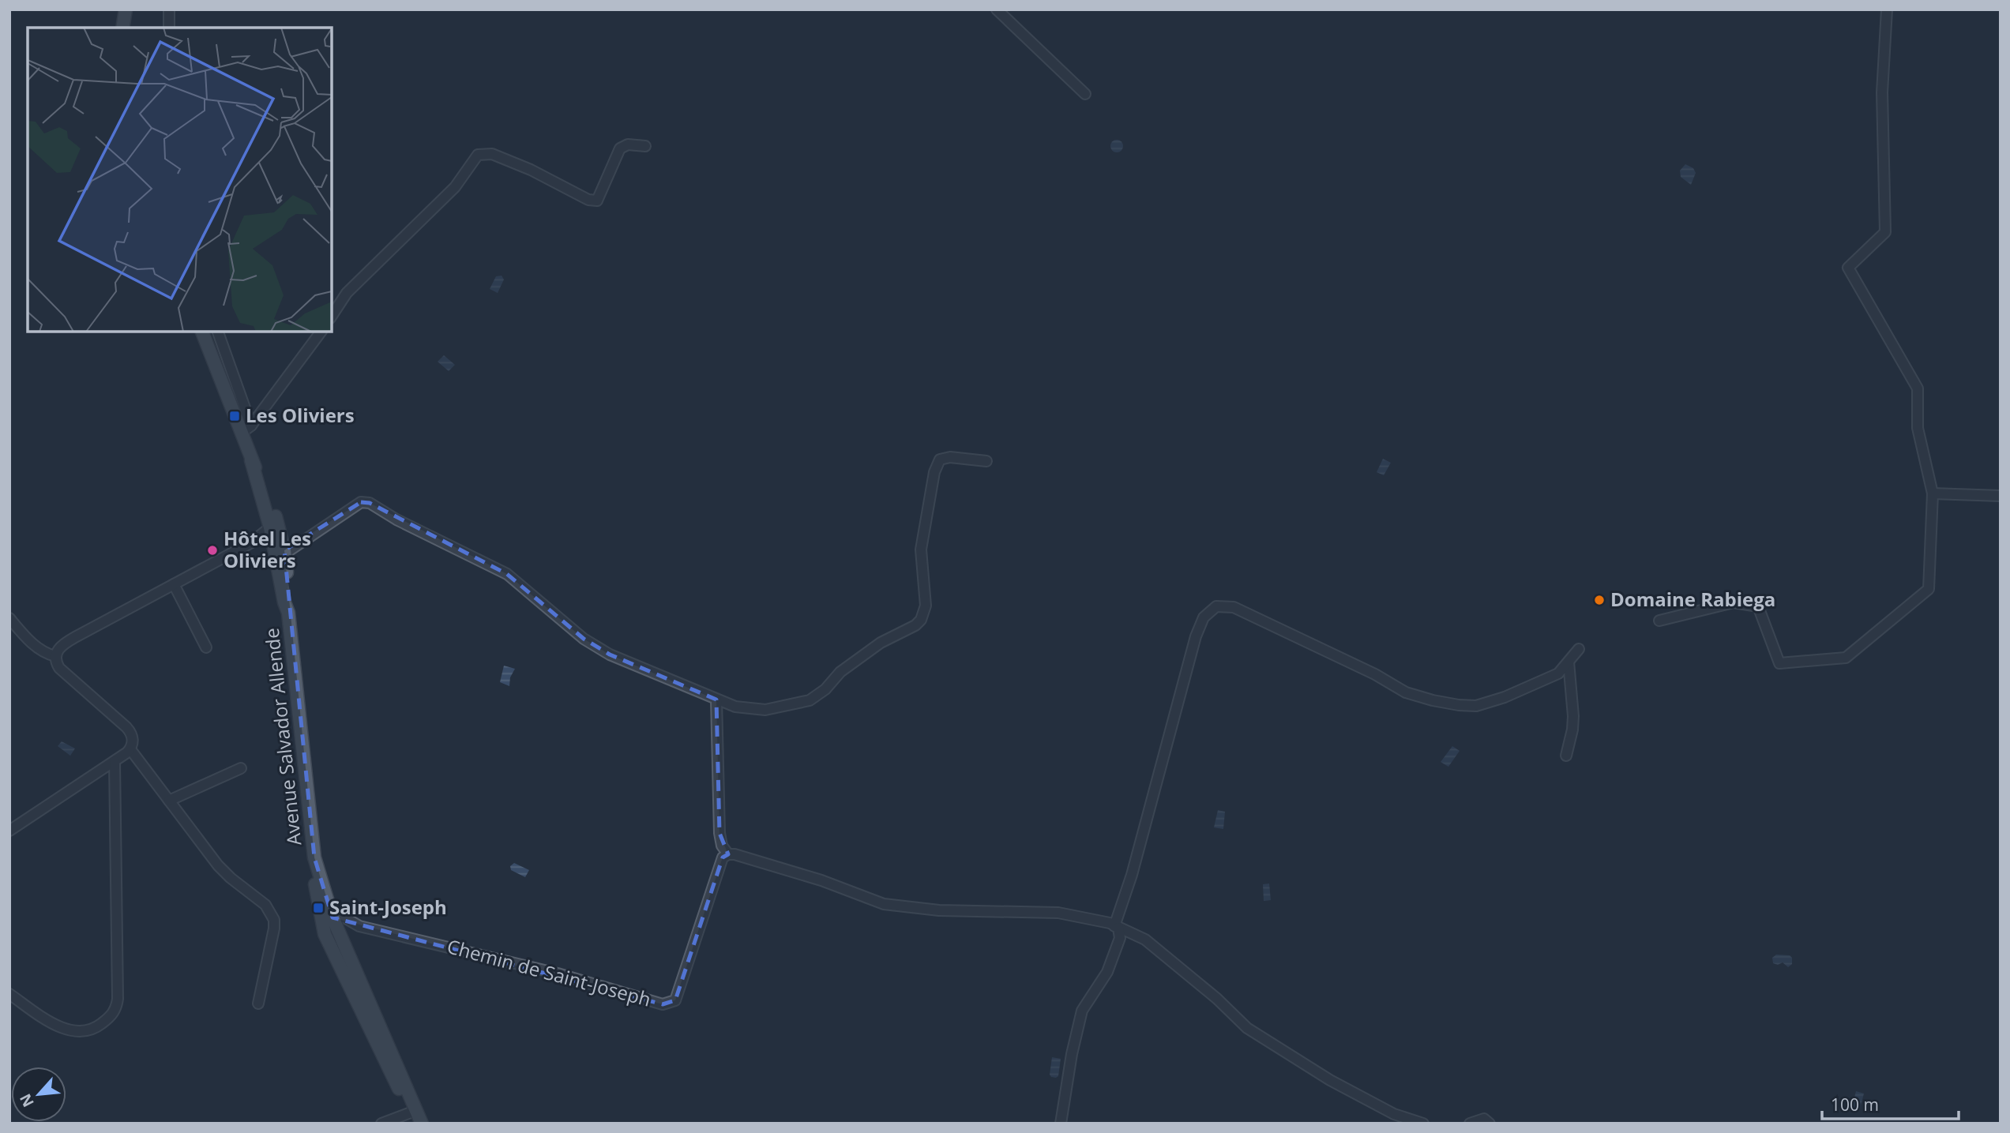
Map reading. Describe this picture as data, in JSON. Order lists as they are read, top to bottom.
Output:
{
  "streets": {
    "main road": ["Avenue Salvador Allende"],
    "street": ["Chemin de Saint-Joseph"]
  },
  "crossings": [
    ["Avenue Salvador Allende", "Chemin de Saint-Joseph"]
  ],
  "places": {
    "transit": ["Les Oliviers", "Saint-Joseph"],
    "other": ["Hôtel Les Oliviers", "Domaine Rabiega"]
  },
  "scale_bar": "100 m",
  "north": "bottom left"
}
